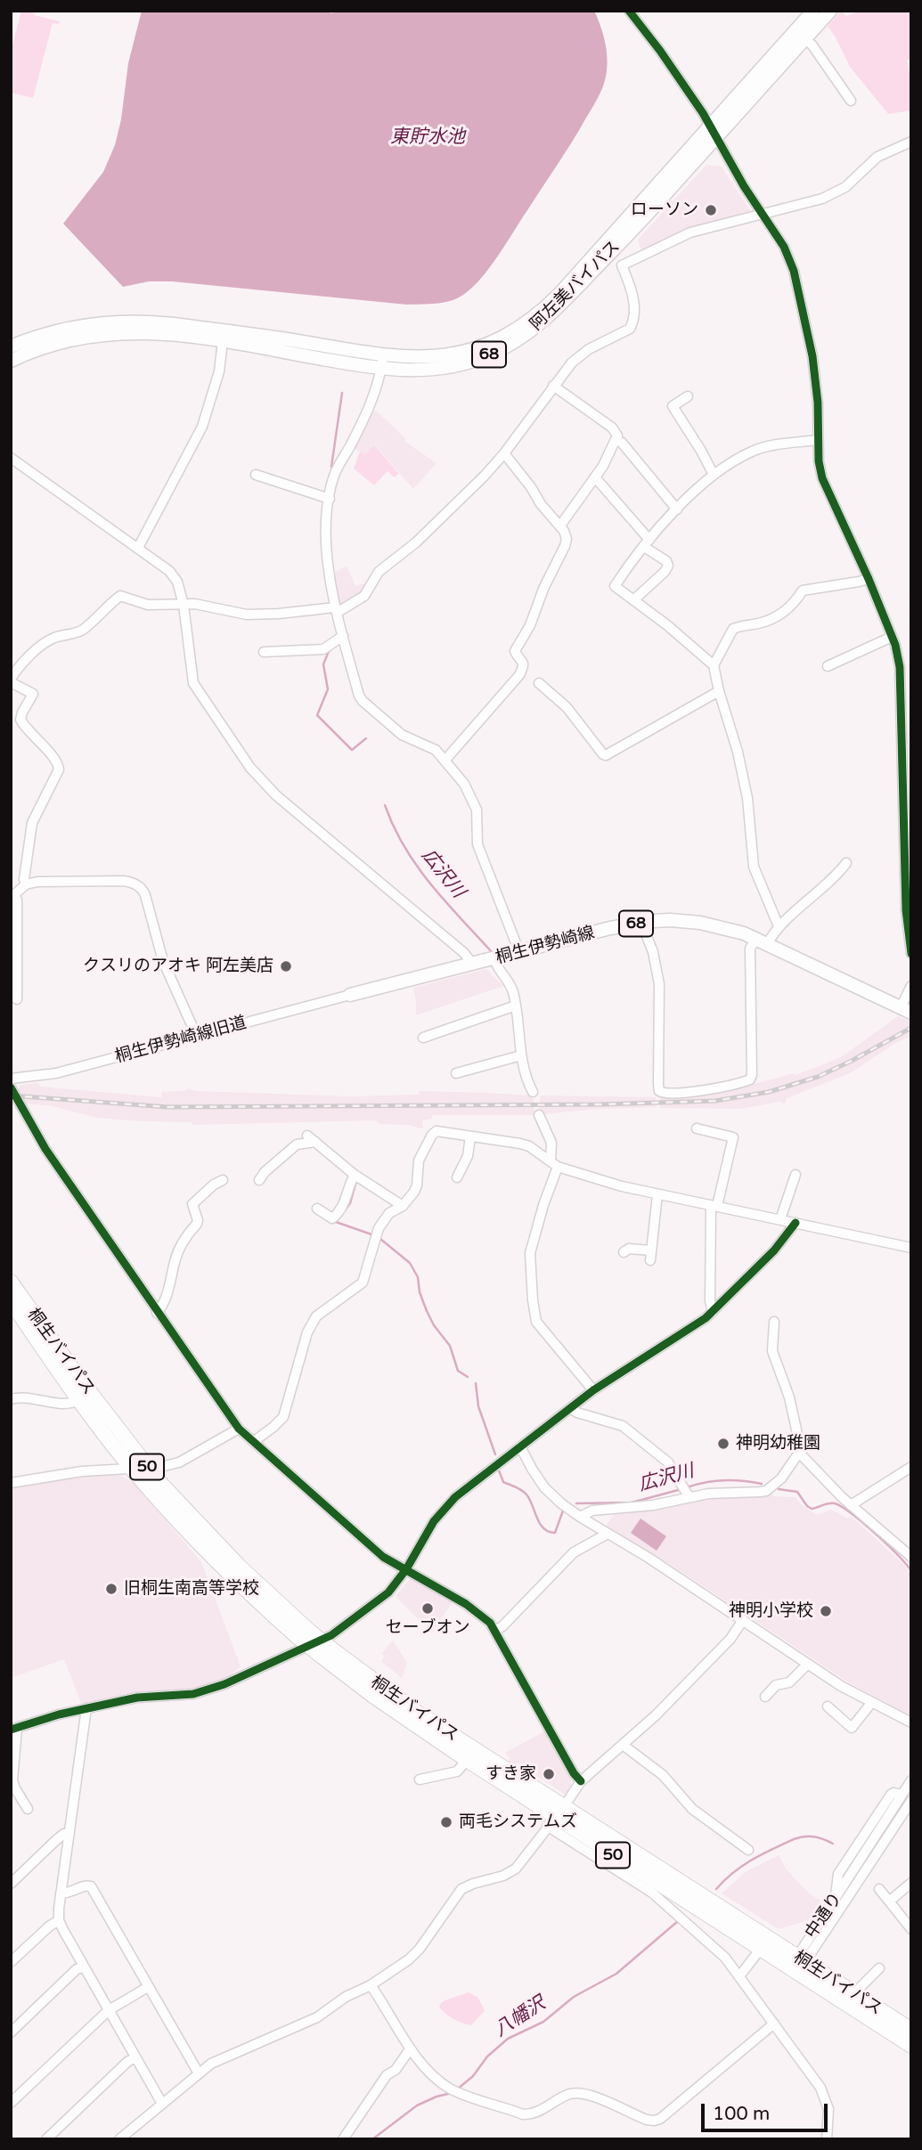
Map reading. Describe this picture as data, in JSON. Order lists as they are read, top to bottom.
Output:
{
  "streets": {
    "highway": ["桐生バイパス", "50"],
    "main road": ["阿左美バイパス", "68", "桐生伊勢崎線"],
    "street": ["桐生伊勢崎線旧道", "中通り"]
  },
  "crossings": [
    ["桐生伊勢崎線", "桐生伊勢崎線旧道"],
    ["桐生バイパス", "中通り"]
  ],
  "water": ["東貯水池", "広沢川", "八幡沢"],
  "places": [
    "ローソン",
    "クスリのアオキ 阿左美店",
    "神明幼稚園",
    "旧桐生南高等学校",
    "セーブオン",
    "神明小学校",
    "すき家",
    "両毛システムズ"
  ],
  "scale_bar": "100 m"
}
